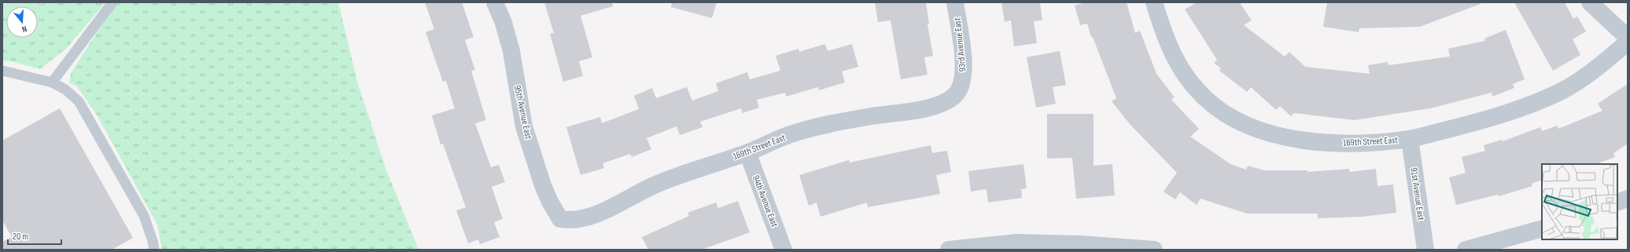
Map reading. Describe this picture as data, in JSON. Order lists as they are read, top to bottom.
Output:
{
  "streets": {
    "street": [
      "93rd Avenue East",
      "95th Avenue East",
      "169th Street East",
      "91st Avenue East",
      "94th Avenue East"
    ]
  },
  "crossings": [
    ["93rd Avenue East", "169th Street East"],
    ["95th Avenue East", "169th Street East"],
    ["169th Street East", "91st Avenue East"],
    ["169th Street East", "94th Avenue East"]
  ],
  "scale_bar": "20 m",
  "north": "bottom"
}
